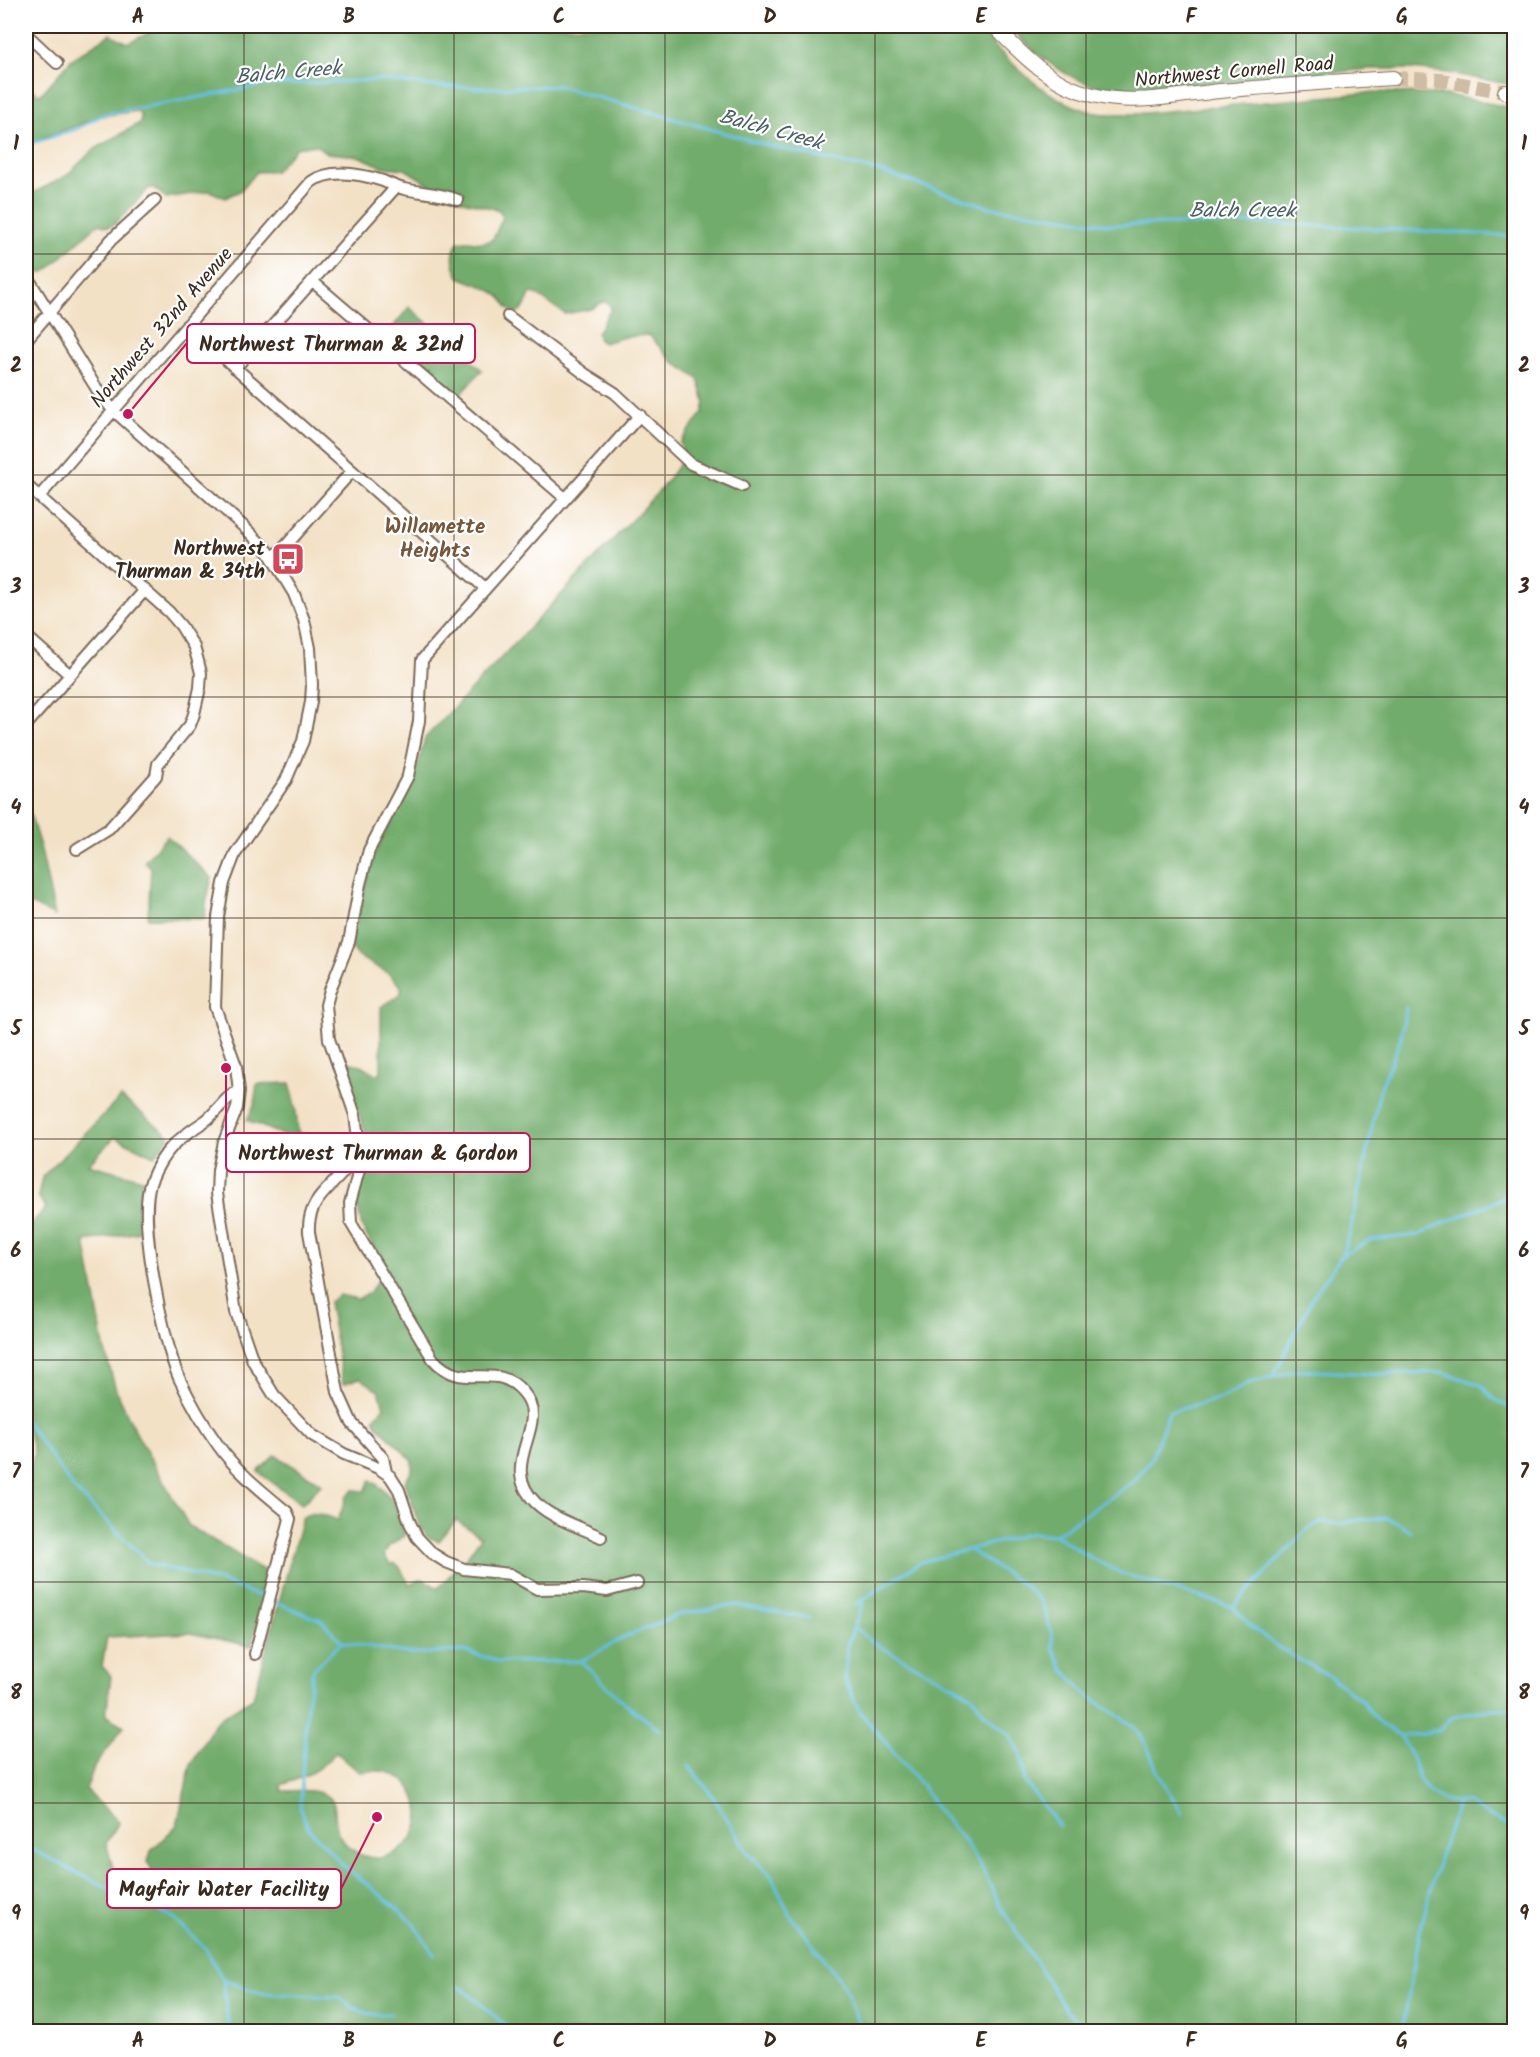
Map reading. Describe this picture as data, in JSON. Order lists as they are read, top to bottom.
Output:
{
  "streets": {
    "main road": ["Northwest Cornell Road"],
    "street": ["Northwest 32nd Avenue"]
  },
  "districts": ["Willamette Heights"],
  "water": ["Balch Creek"],
  "places": {
    "other": ["Northwest Thurman & 32nd", "Northwest Thurman & Gordon", "Mayfair Water Facility"],
    "bus stop": ["Northwest Thurman & 34th"]
  },
  "grid": {
    "columns": [
      "A",
      "B",
      "C",
      "D",
      "E",
      "F",
      "G"
    ],
    "rows": [
      "1",
      "2",
      "3",
      "4",
      "5",
      "6",
      "7",
      "8",
      "9"
    ]
  }
}
